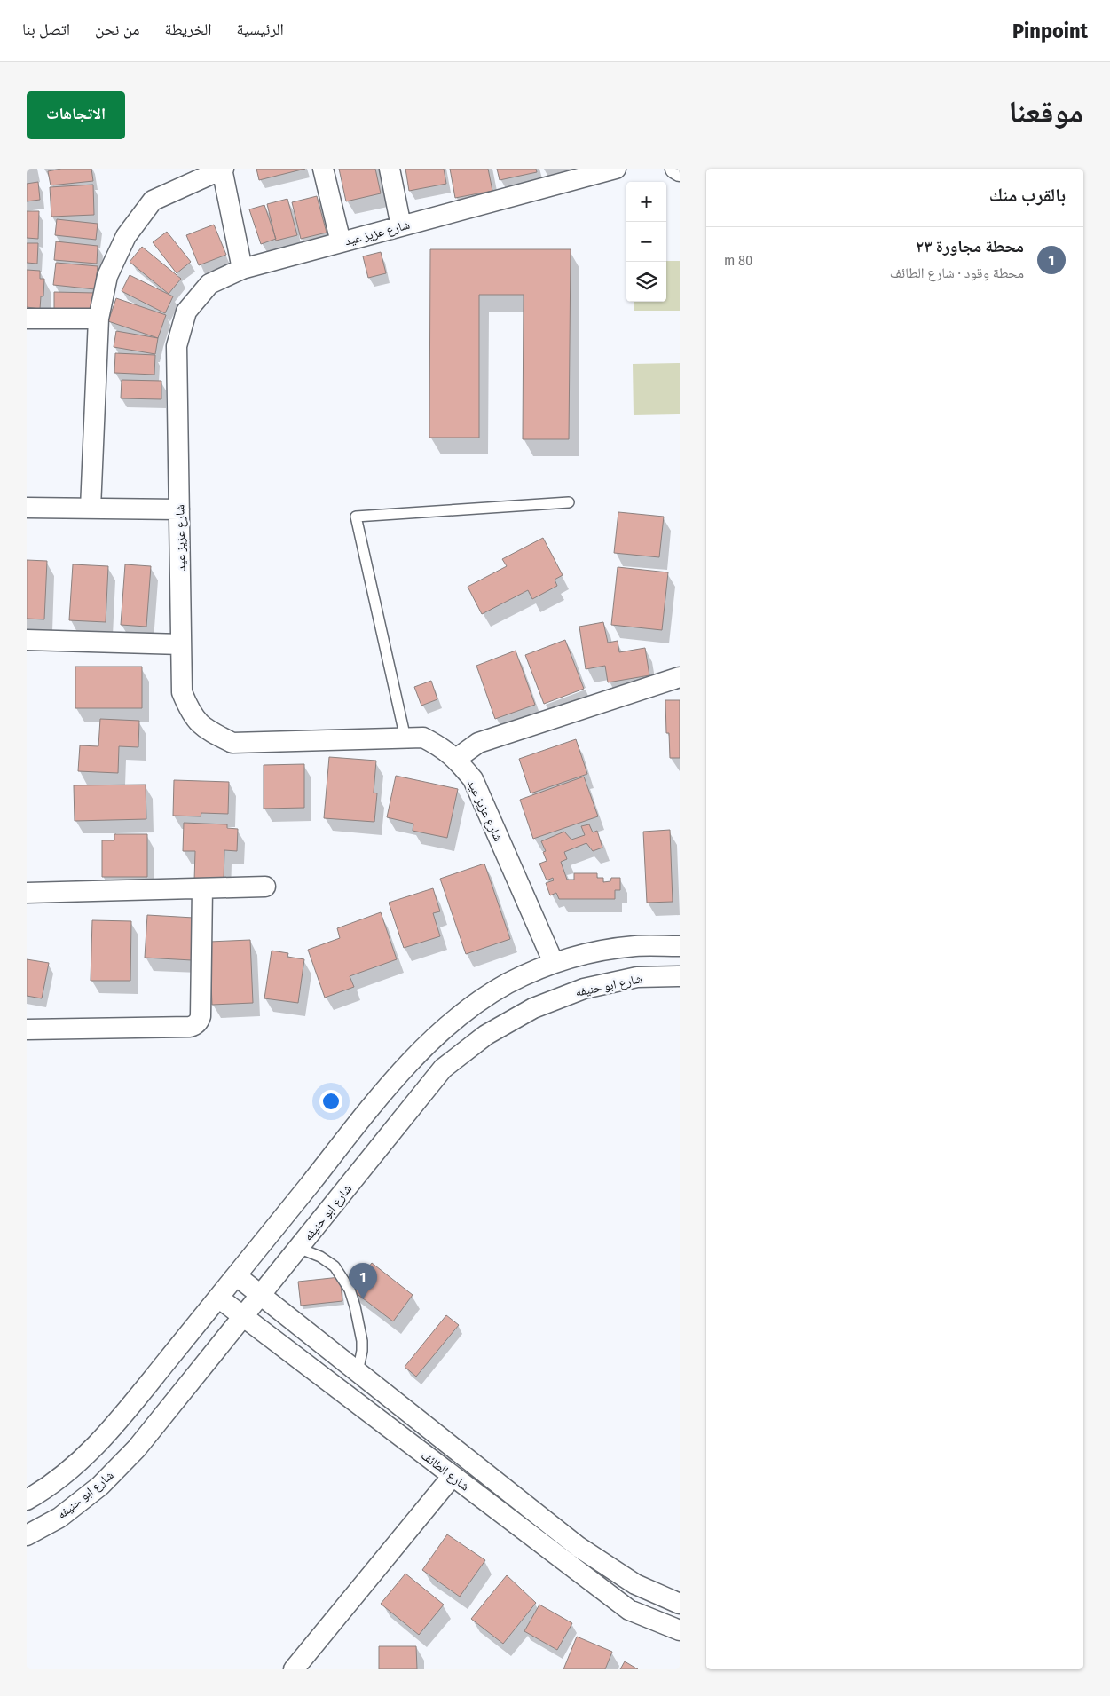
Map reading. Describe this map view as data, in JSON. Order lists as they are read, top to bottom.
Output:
{
  "streets": {
    "street": ["شارع عزيز عيد", "شارع ابو حنيفه", "شارع الطائف"]
  },
  "crossings": [
    ["شارع ابو حنيفه", "شارع الطائف"]
  ],
  "page": {
    "header": "Pinpoint",
    "nav": [
      "الرئيسية",
      "الخريطة",
      "من نحن",
      "اتصل بنا"
    ],
    "title": "موقعنا",
    "buttons": "الاتجاهات",
    "heading": "بالقرب منك",
    "map_buttons": ["+", "−"],
    "list": [
      {
        "mark": "1",
        "name": "محطة مجاورة ٢٣",
        "note": "محطة وقود · شارع الطائف",
        "value": "80 m"
      }
    ],
    "pins": "1"
  }
}
